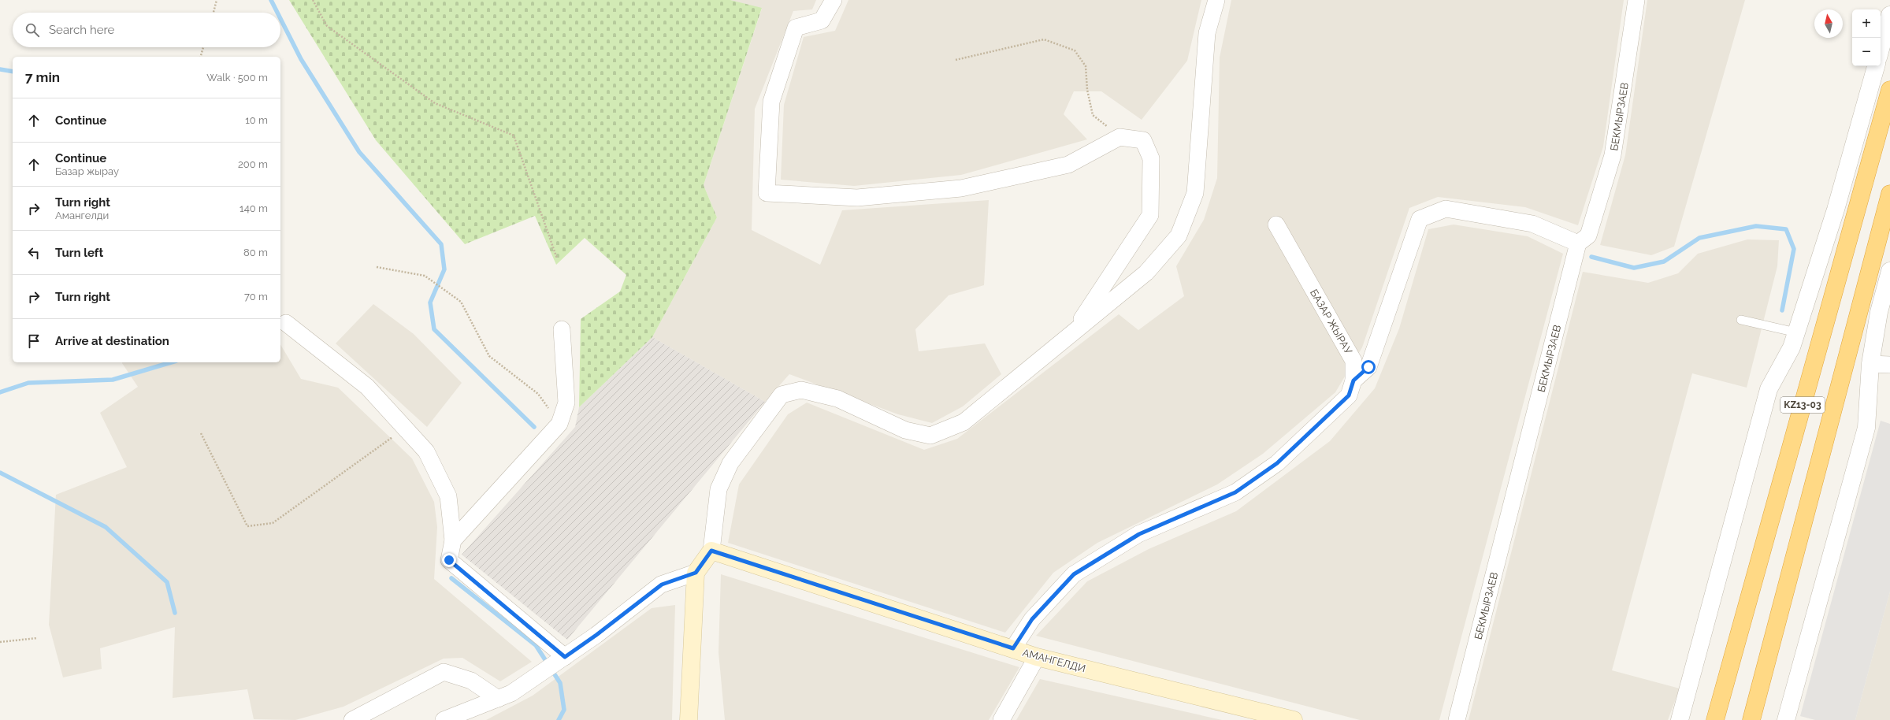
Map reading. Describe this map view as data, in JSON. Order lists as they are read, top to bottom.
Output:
{
  "streets": {
    "highway": ["KZ13-03"],
    "main road": ["АМАНГЕЛДИ"],
    "street": ["БЕКМЫРЗАЕВ", "БАЗАР ЖЫРАУ"]
  },
  "crossings": [
    ["БАЗАР ЖЫРАУ", "АМАНГЕЛДИ"]
  ],
  "north": "top",
  "page": {
    "map_buttons": ["+", "−"],
    "search": "Search here",
    "heading": ["7 min", "Walk · 500 m"],
    "list": [
      ["Continue", "10 m"],
      ["Continue", "Базар жырау", "200 m"],
      ["Turn right", "Амангелди", "140 m"],
      ["Turn left", "80 m"],
      ["Turn right", "70 m"],
      "Arrive at destination"
    ]
  }
}
